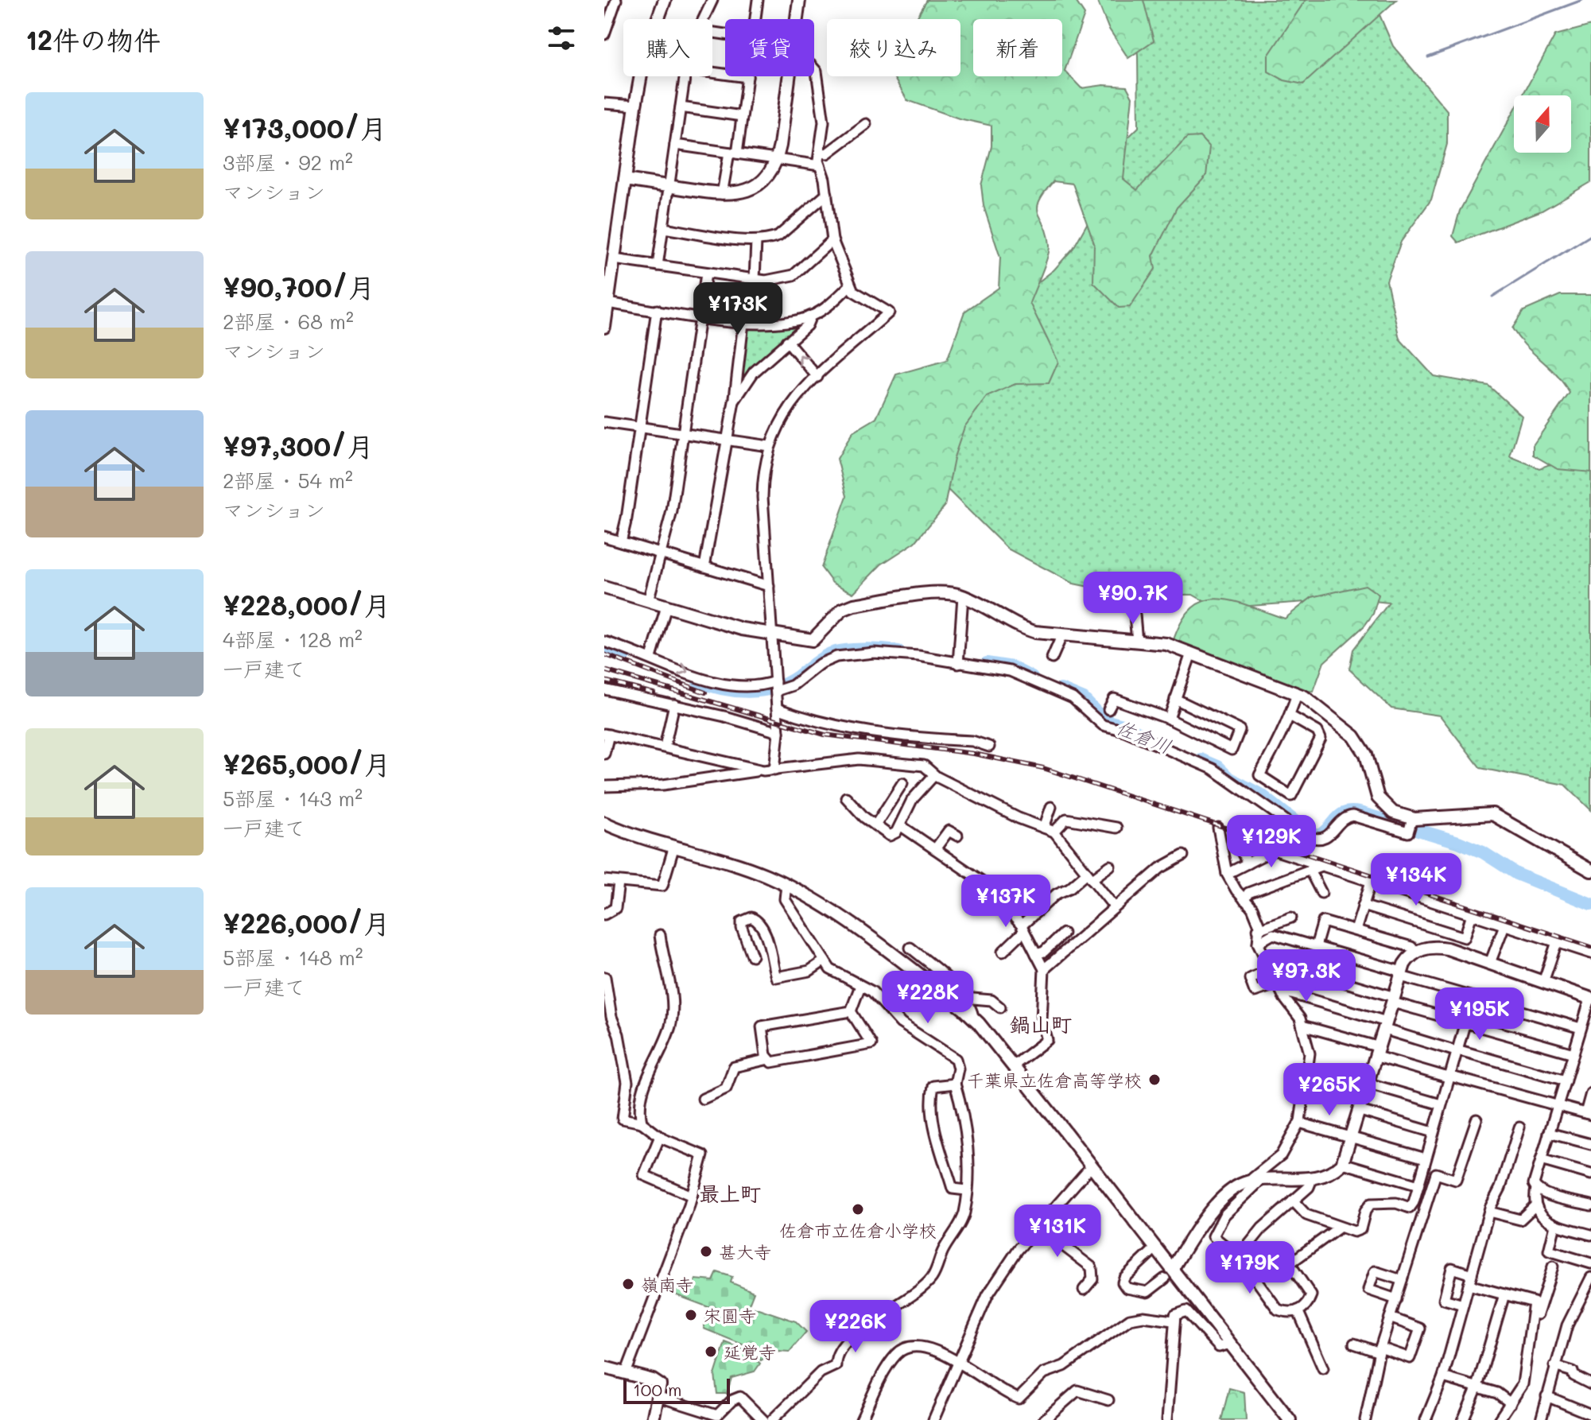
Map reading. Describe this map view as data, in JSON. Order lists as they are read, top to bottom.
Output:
{
  "districts": ["鍋山町", "最上町"],
  "water": ["佐倉川"],
  "places": [
    "千葉県立佐倉高等学校",
    "佐倉市立佐倉小学校",
    "甚大寺",
    "嶺南寺",
    "宋圓寺",
    "延覚寺"
  ],
  "scale_bar": "100 m",
  "north": "top",
  "page": {
    "heading": "12件の物件",
    "chip": [
      "購入",
      "賃貸",
      "絞り込み",
      "新着"
    ],
    "list": [
      {
        "name": "¥173,000/月",
        "note": "3部屋 · 92 m² · マンション"
      },
      {
        "name": "¥90,700/月",
        "note": "2部屋 · 68 m² · マンション"
      },
      {
        "name": "¥97,300/月",
        "note": "2部屋 · 54 m² · マンション"
      },
      {
        "name": "¥228,000/月",
        "note": "4部屋 · 128 m² · 一戸建て"
      },
      {
        "name": "¥265,000/月",
        "note": "5部屋 · 143 m² · 一戸建て"
      },
      {
        "name": "¥226,000/月",
        "note": "5部屋 · 148 m² · 一戸建て"
      }
    ],
    "price": [
      "¥173K",
      "¥90.7K",
      "¥129K",
      "¥134K",
      "¥137K",
      "¥97.3K",
      "¥228K",
      "¥195K",
      "¥265K",
      "¥131K",
      "¥179K",
      "¥226K"
    ],
    "scale": "100 m"
  }
}
